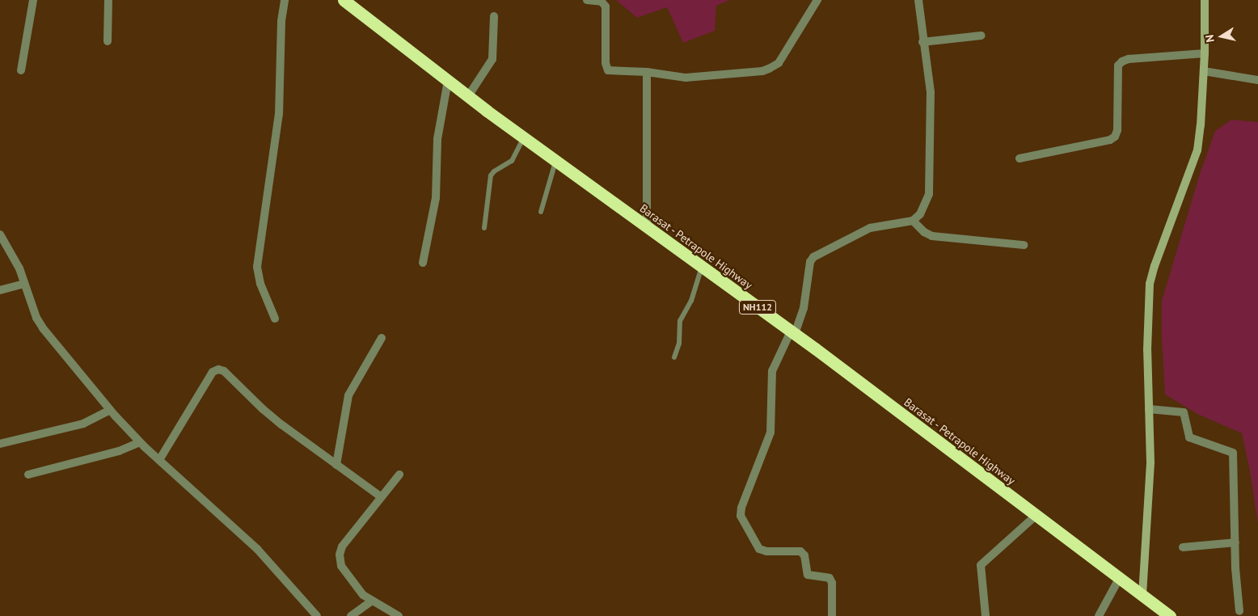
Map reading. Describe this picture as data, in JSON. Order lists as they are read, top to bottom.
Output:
{
  "streets": {
    "highway": ["Barasat - Petrapole Highway", "NH112"]
  },
  "north": "left"
}
